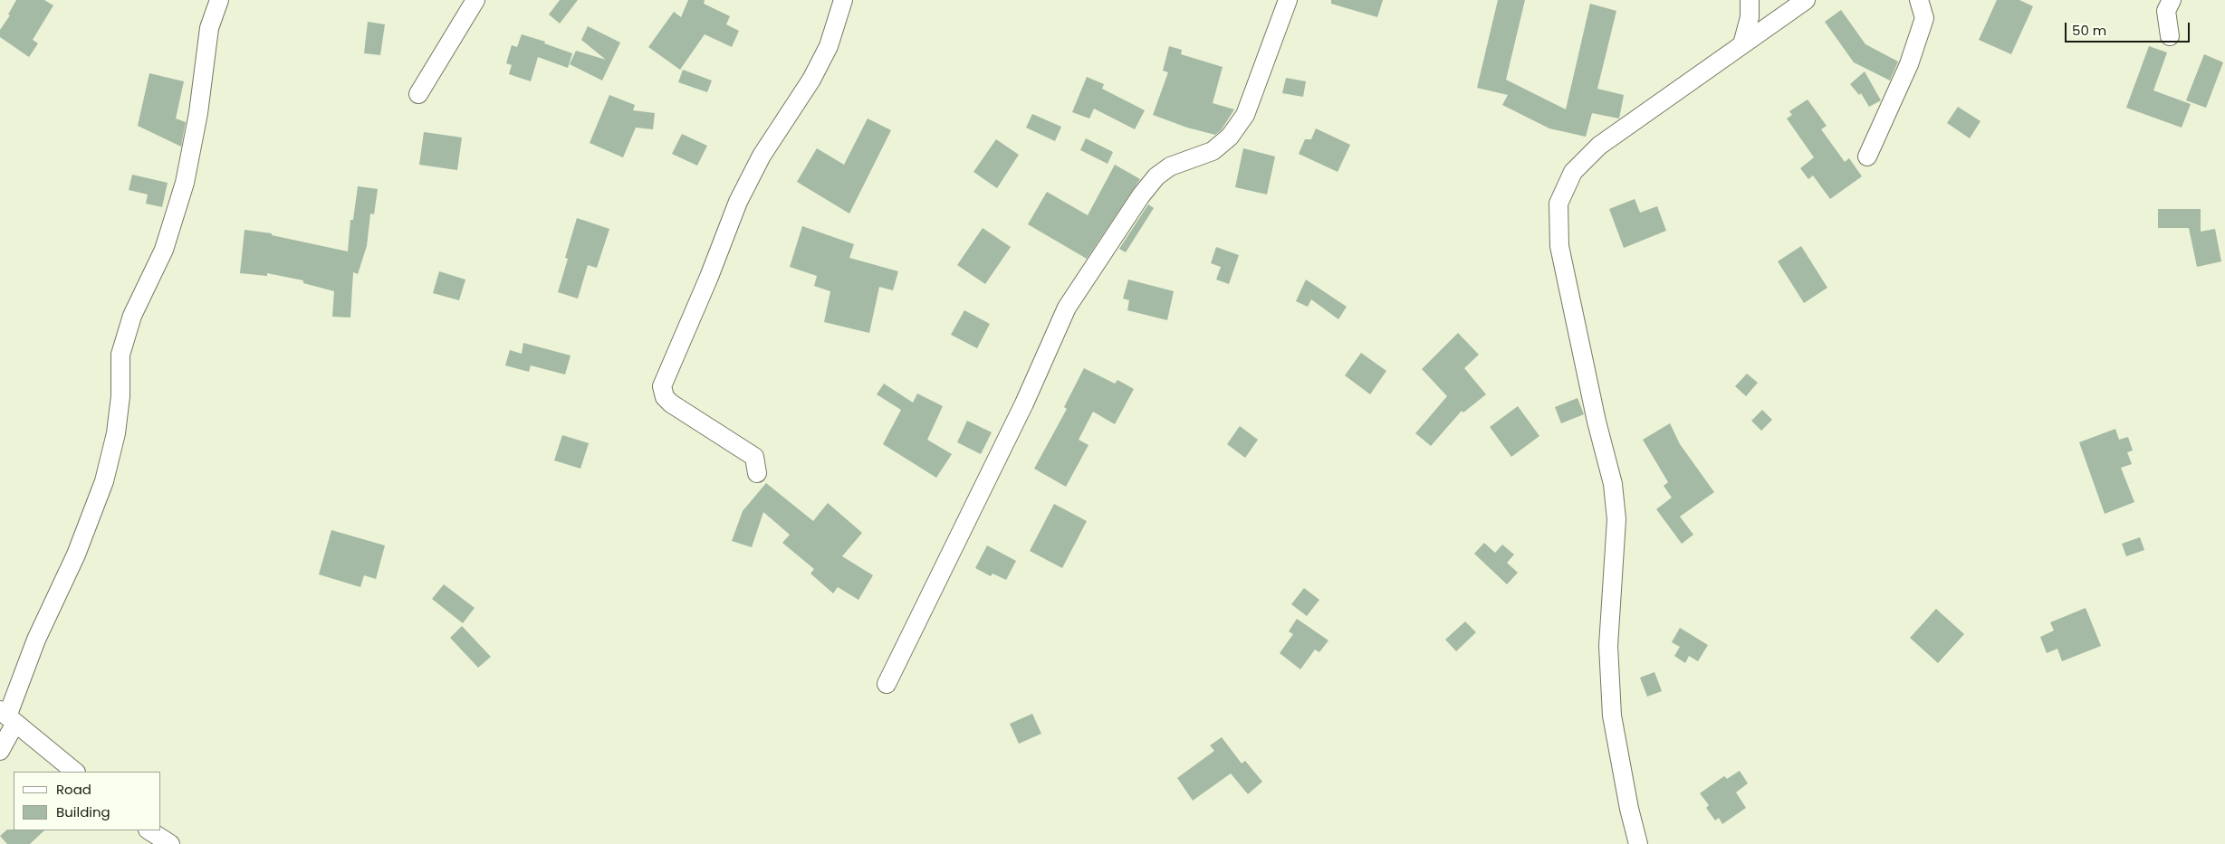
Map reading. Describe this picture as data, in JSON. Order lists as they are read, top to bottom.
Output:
{
  "legend": ["Road", "Building"],
  "scale_bar": "50 m"
}
